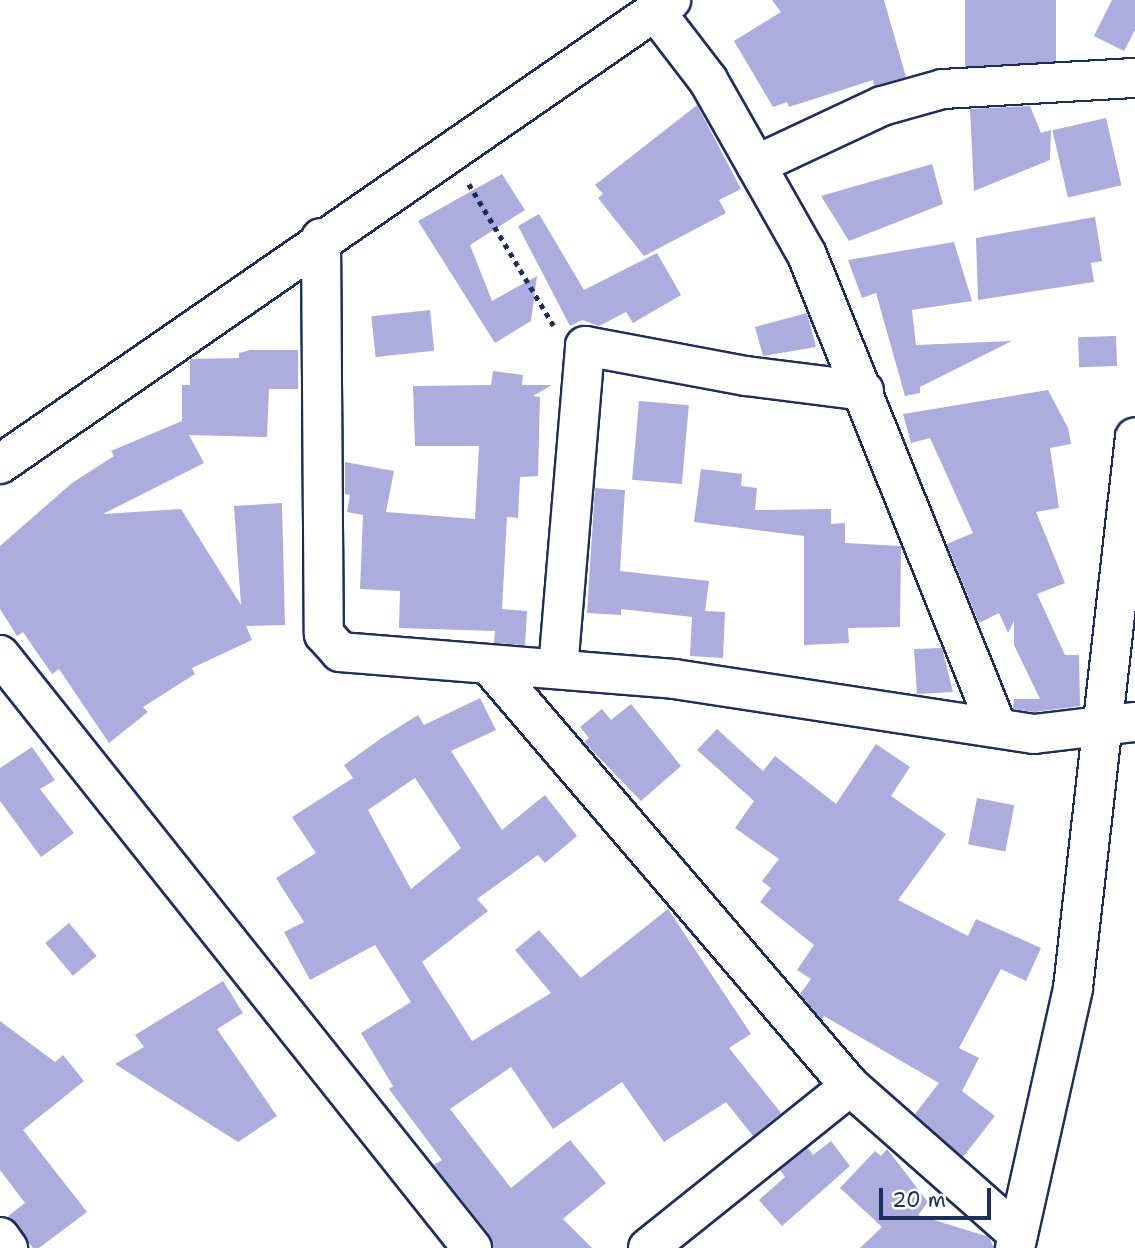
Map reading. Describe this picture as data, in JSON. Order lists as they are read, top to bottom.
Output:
{
  "scale_bar": "20 m"
}
